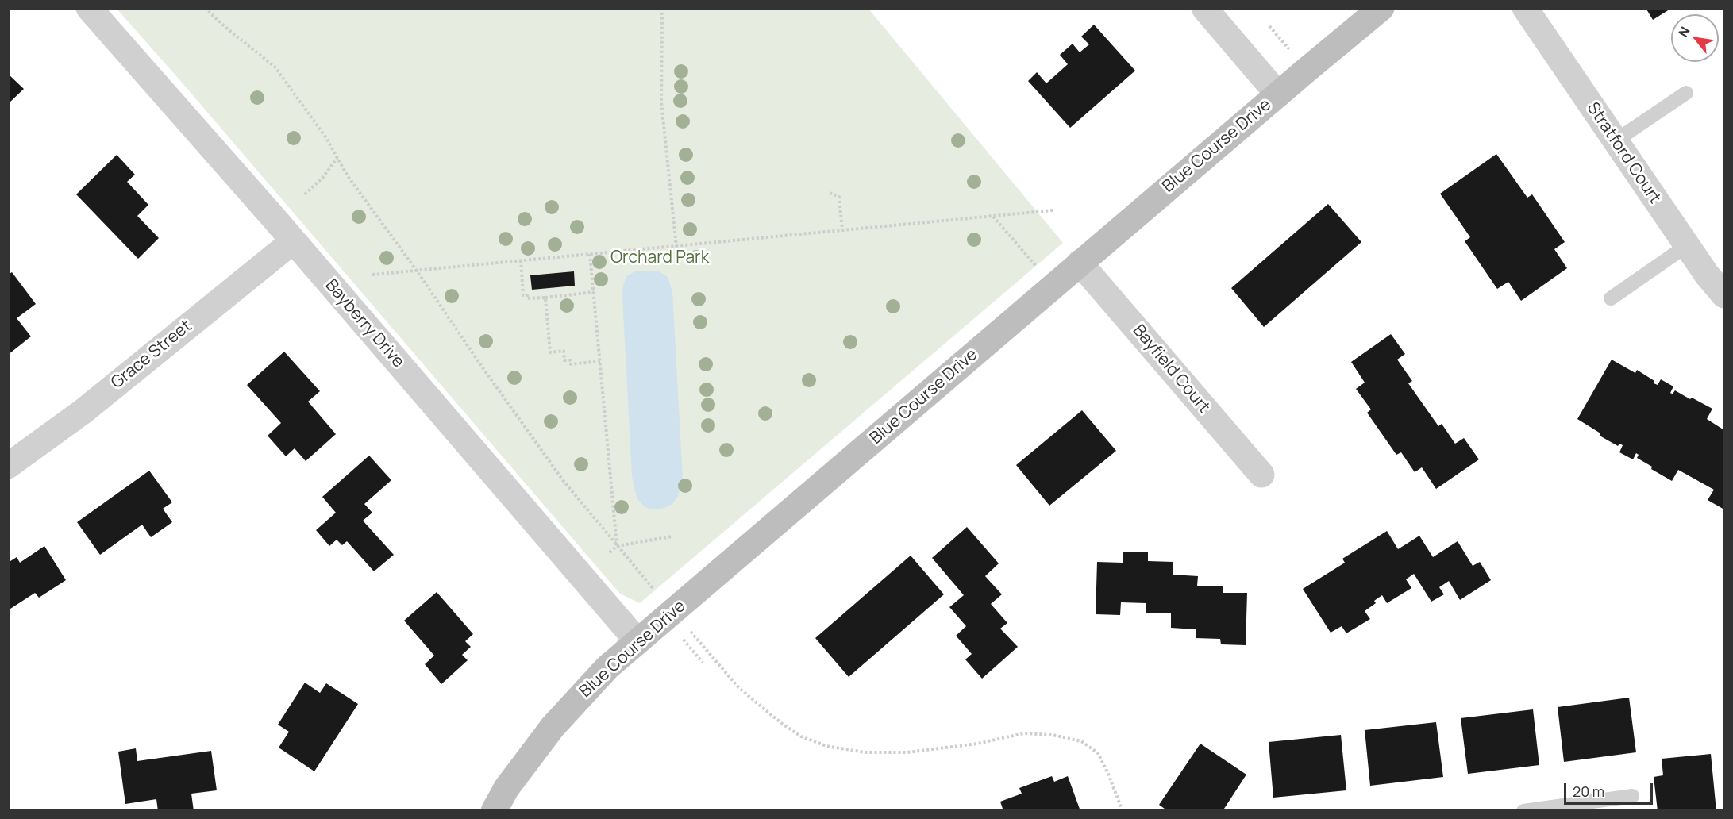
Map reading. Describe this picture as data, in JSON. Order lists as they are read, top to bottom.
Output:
{
  "streets": {
    "main road": ["Blue Course Drive"],
    "street": [
      "Stratford Court",
      "Bayberry Drive",
      "Grace Street",
      "Bayfield Court"
    ]
  },
  "crossings": [
    ["Blue Course Drive", "Bayberry Drive"],
    ["Blue Course Drive", "Bayfield Court"],
    ["Bayberry Drive", "Grace Street"]
  ],
  "parks": ["Orchard Park"],
  "scale_bar": "20 m",
  "north": "top left"
}
